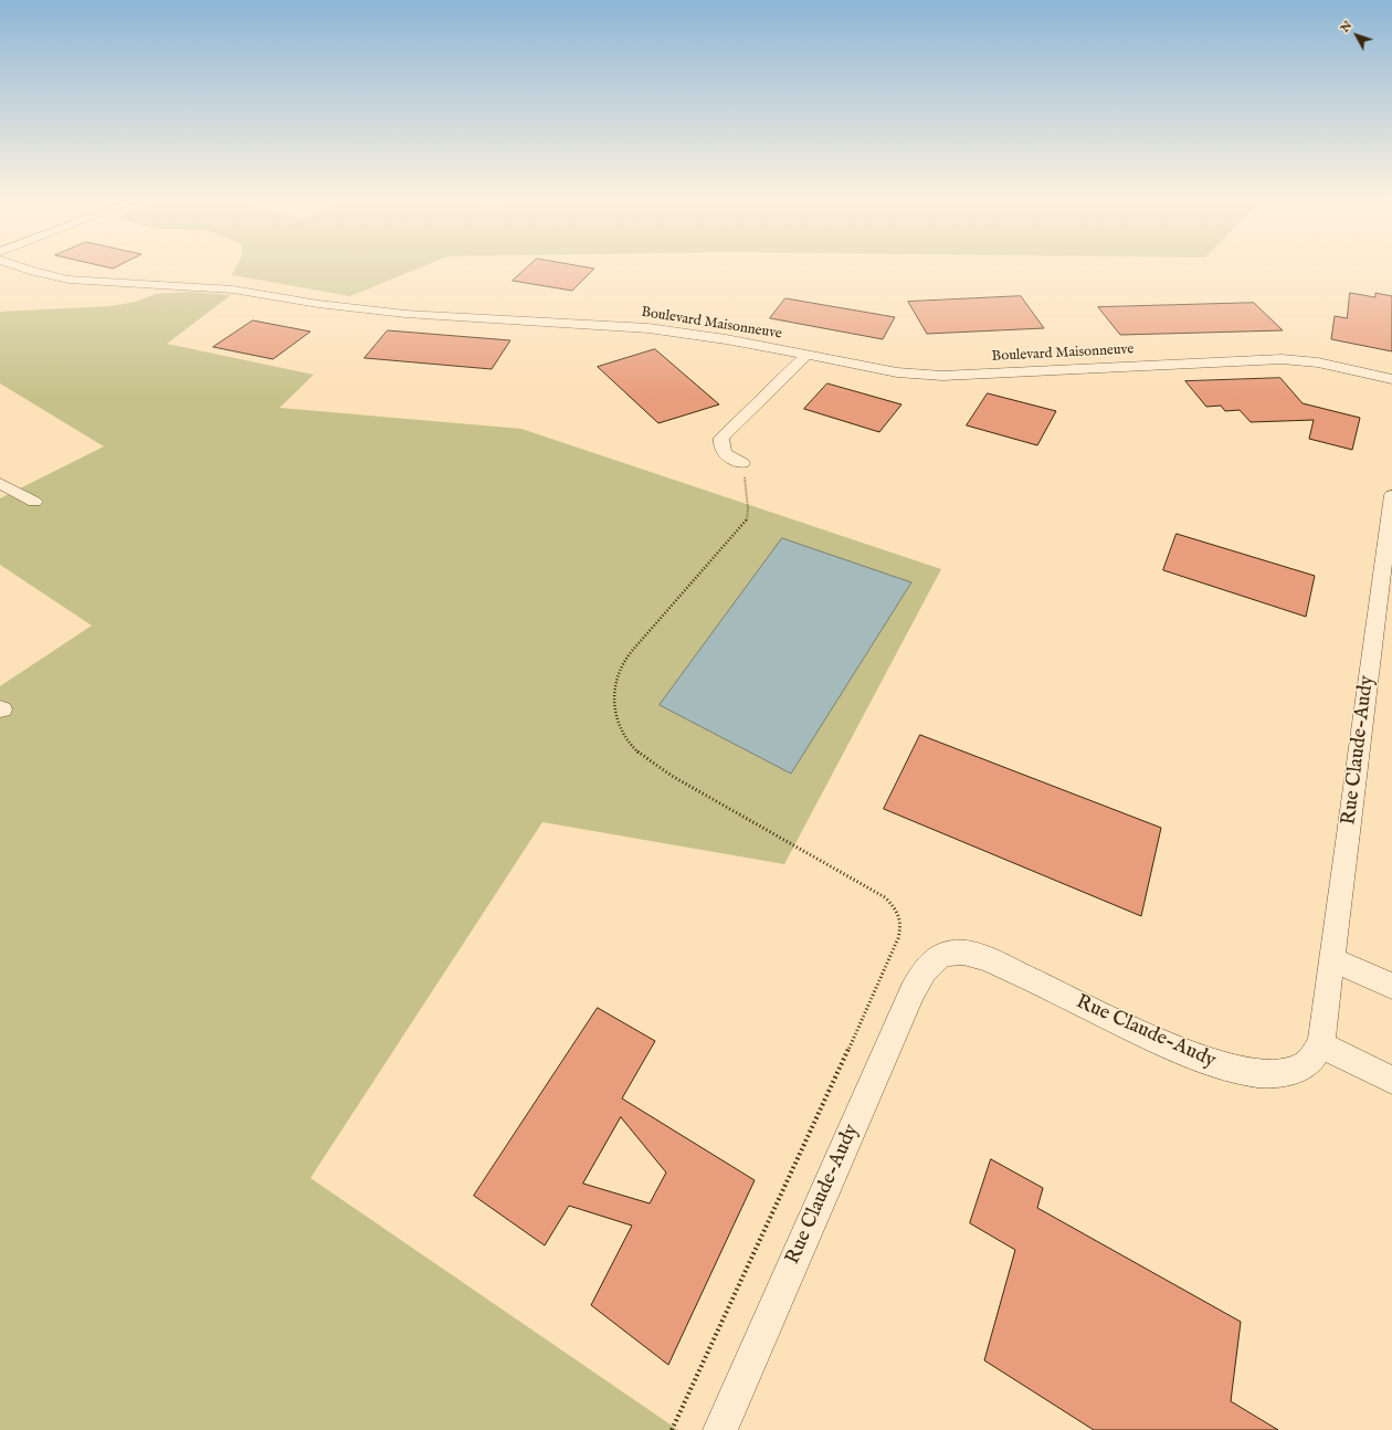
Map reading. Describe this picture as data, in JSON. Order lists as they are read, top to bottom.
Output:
{
  "streets": {
    "street": ["Boulevard Maisonneuve", "Rue Claude-Audy"]
  },
  "north": "top left"
}
